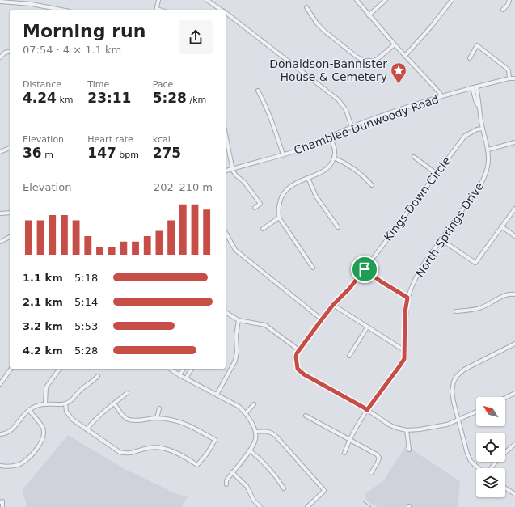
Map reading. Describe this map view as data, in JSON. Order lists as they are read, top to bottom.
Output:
{
  "streets": {
    "street": ["Chamblee Dunwoody Road", "Kings Down Circle", "North Springs Drive"]
  },
  "crossings": [
    ["Chamblee Dunwoody Road", "North Springs Drive"],
    ["Kings Down Circle", "North Springs Drive"]
  ],
  "places": {
    "place": ["Donaldson-Bannister House & Cemetery"]
  },
  "north": "top left",
  "page": {
    "heading": ["Morning run", "07:54 · 4 × 1.1 km"],
    "stats": [
      ["Distance", "4.24 km"],
      ["Time", "23:11"],
      ["Pace", "5:28 /km"],
      ["Elevation", "36 m"],
      ["Heart rate", "147 bpm"],
      ["kcal", "275"]
    ],
    "chart": ["Elevation", "202–210 m"],
    "list": [
      {
        "name": "1.1 km",
        "note": "5:18"
      },
      {
        "name": "2.1 km",
        "note": "5:14"
      },
      {
        "name": "3.2 km",
        "note": "5:53"
      },
      {
        "name": "4.2 km",
        "note": "5:28"
      }
    ]
  }
}
